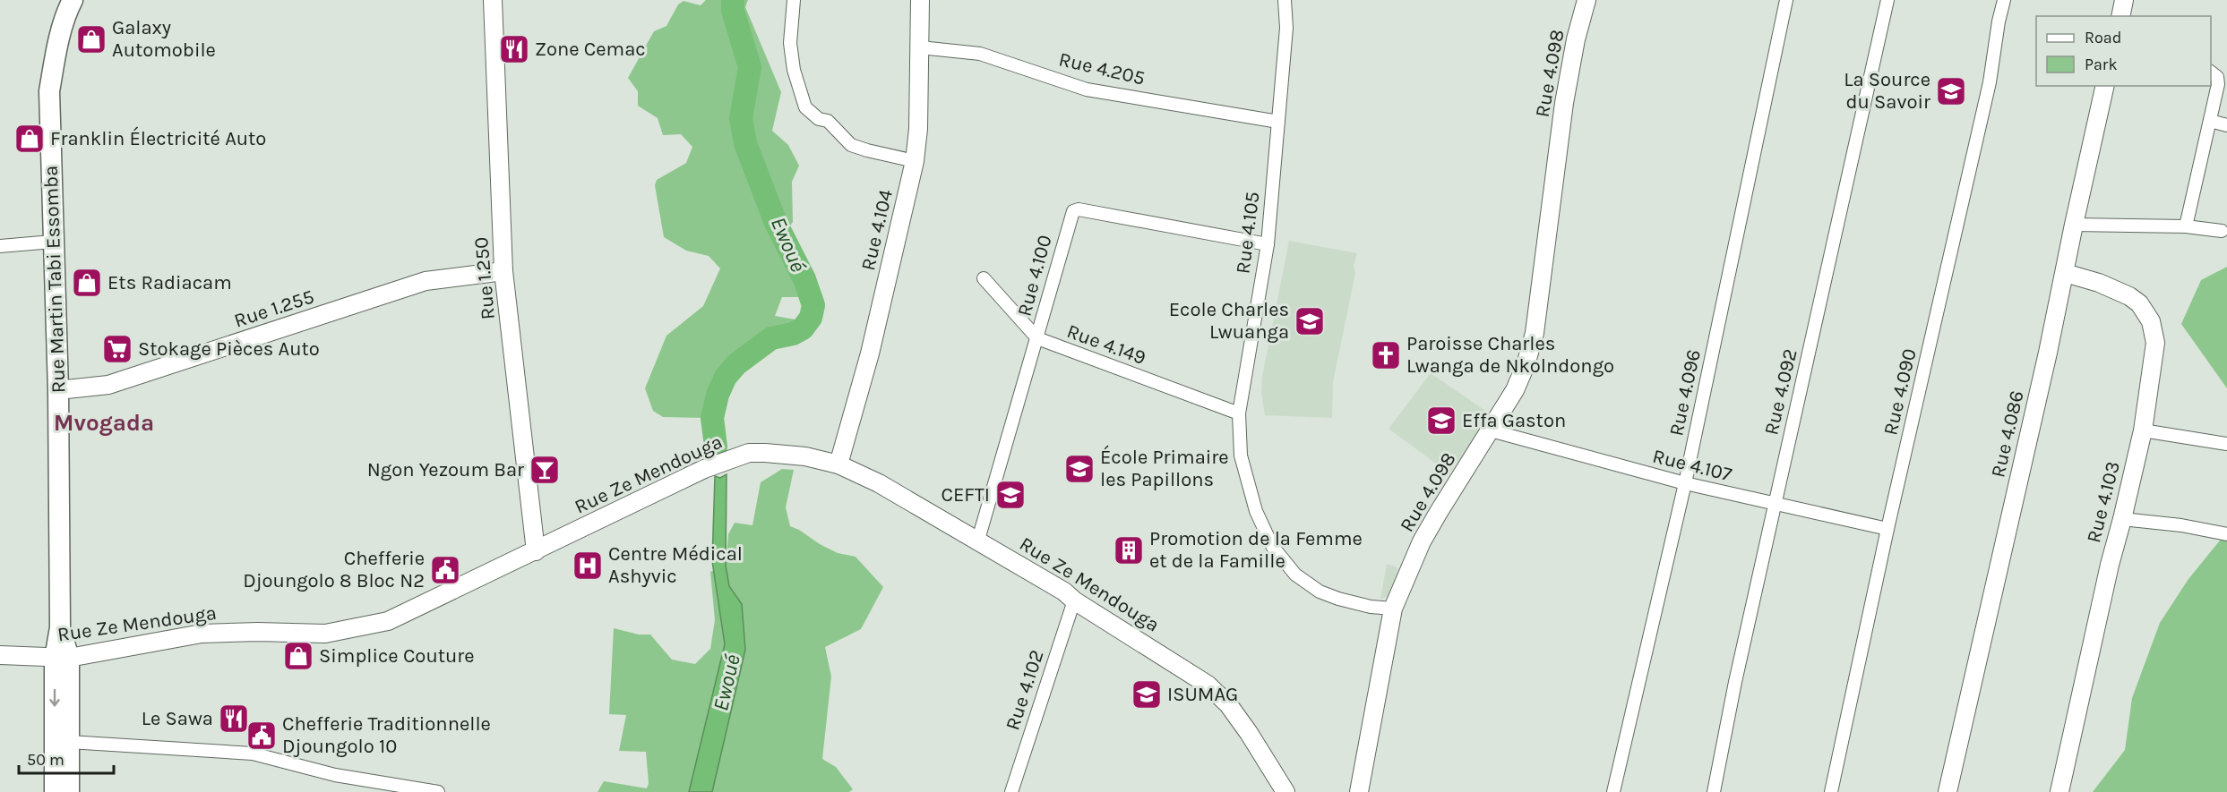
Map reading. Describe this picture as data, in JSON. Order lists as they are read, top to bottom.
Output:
{
  "streets": {
    "main road": ["Rue Martin Tabi Essomba"],
    "street": [
      "Rue 4.205",
      "Rue 4.098",
      "Rue 4.104",
      "Rue 4.105",
      "Rue 4.100",
      "Rue 1.250",
      "Rue 1.255",
      "Rue 4.149",
      "Rue 4.092",
      "Rue 4.090",
      "Rue 4.096",
      "Rue 4.086",
      "Rue 4.107",
      "Rue Ze Mendouga",
      "Rue 4.103",
      "Rue 4.102"
    ]
  },
  "crossings": [
    ["Rue 4.205", "Rue 4.104"],
    ["Rue 4.205", "Rue 4.105"],
    ["Rue 4.098", "Rue 4.105"],
    ["Rue 4.098", "Rue 4.107"],
    ["Rue 4.104", "Rue Ze Mendouga"],
    ["Rue 4.105", "Rue 4.100"],
    ["Rue 4.105", "Rue 4.149"],
    ["Rue 4.100", "Rue 4.149"],
    ["Rue 4.100", "Rue Ze Mendouga"],
    ["Rue 1.250", "Rue 1.255"],
    ["Rue 1.250", "Rue Ze Mendouga"],
    ["Rue Martin Tabi Essomba", "Rue 1.255"],
    ["Rue Martin Tabi Essomba", "Rue Ze Mendouga"],
    ["Rue 4.092", "Rue 4.107"],
    ["Rue 4.090", "Rue 4.107"],
    ["Rue 4.096", "Rue 4.107"],
    ["Rue 4.086", "Rue 4.103"],
    ["Rue Ze Mendouga", "Rue 4.102"]
  ],
  "districts": ["Mvogada"],
  "water": ["Ewoué"],
  "places": {
    "shop": [
      "Galaxy Automobile",
      "Franklin Électricité Auto",
      "Ets Radiacam",
      "Simplice Couture"
    ],
    "restaurant": ["Zone Cemac", "Le Sawa"],
    "school or university": [
      "La Source du Savoir",
      "Ecole Charles Lwuanga",
      "Effa Gaston",
      "École Primaire les Papillons",
      "CEFTI",
      "ISUMAG"
    ],
    "supermarket": ["Stokage Pièces Auto"],
    "church": ["Paroisse Charles Lwanga de Nkolndongo"],
    "bar": ["Ngon Yezoum Bar"],
    "building": ["Promotion de la Femme et de la Famille"],
    "hospital": ["Centre Médical Ashyvic"],
    "public building": ["Chefferie Djoungolo 8 Bloc N2", "Chefferie Traditionnelle Djoungolo 10"]
  },
  "legend": ["Road", "Park"],
  "scale_bar": "50 m"
}
